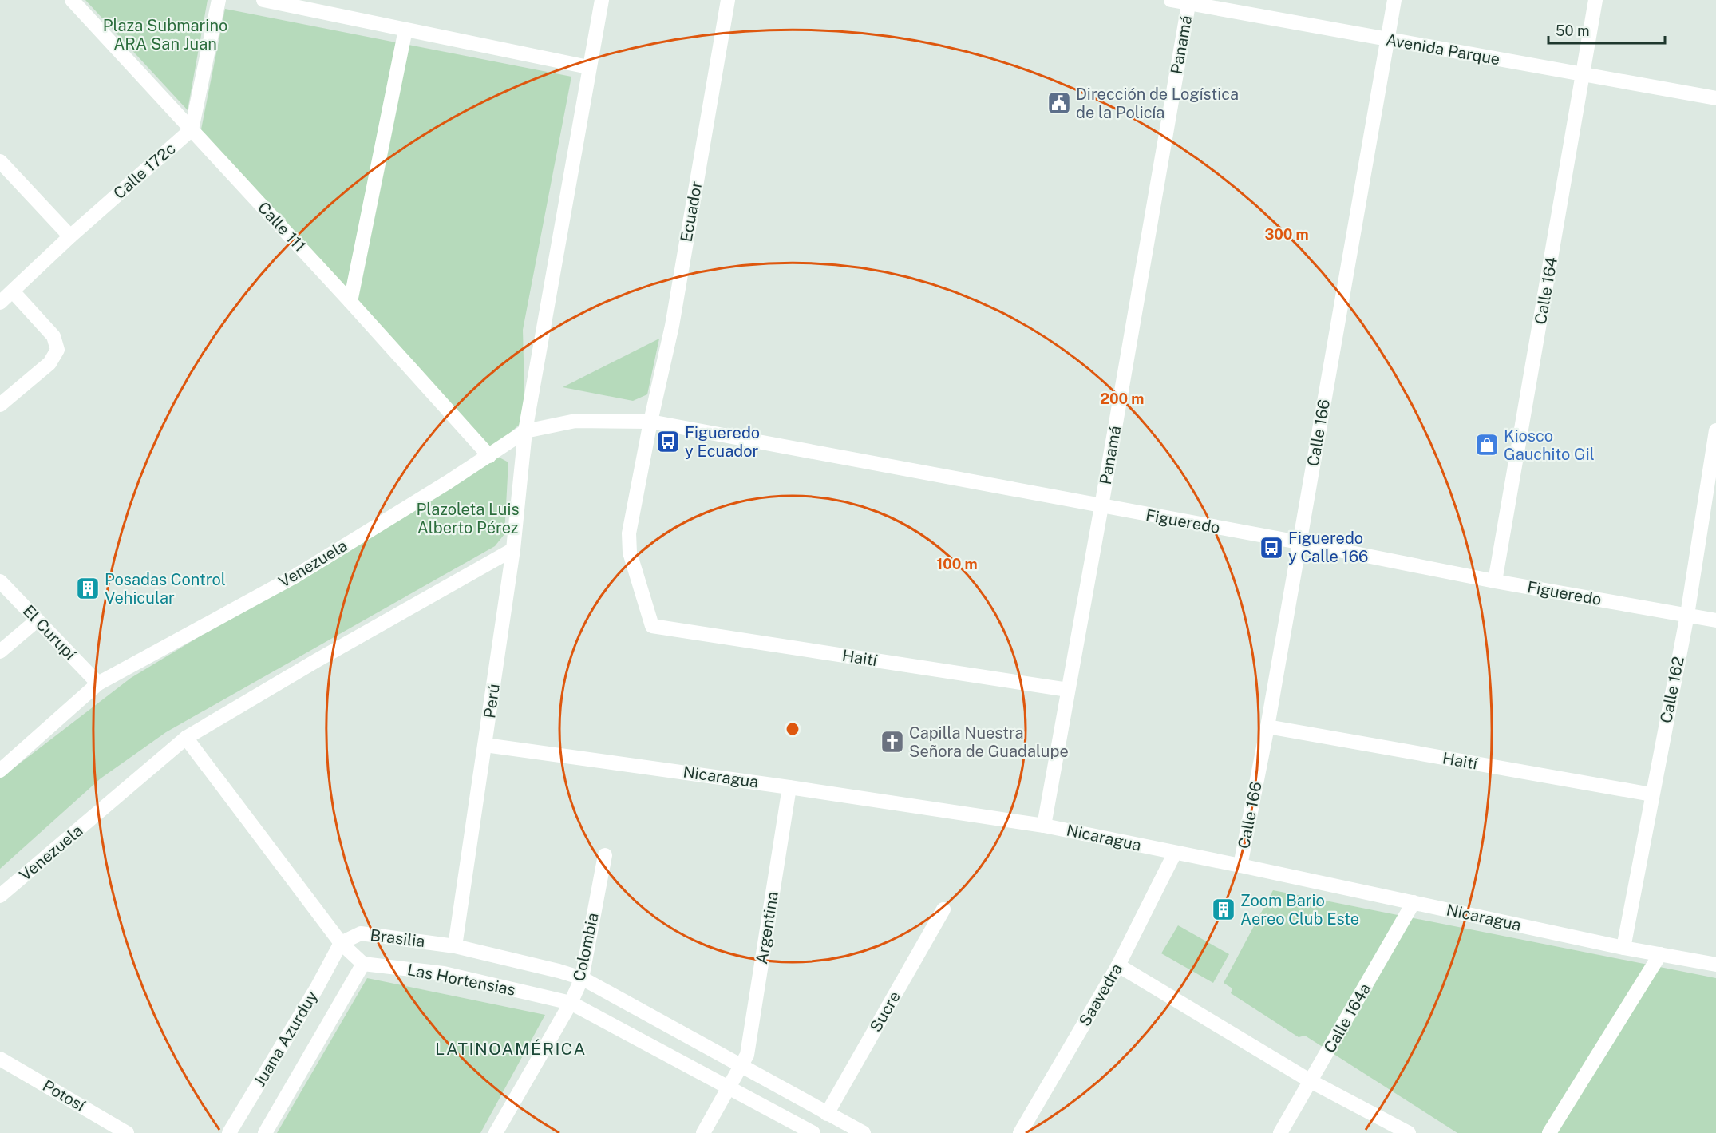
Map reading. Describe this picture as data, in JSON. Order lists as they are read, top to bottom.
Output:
{
  "streets": {
    "street": [
      "Panamá",
      "Avenida Parque",
      "Calle 172c",
      "Ecuador",
      "Calle 111",
      "Calle 164",
      "Calle 166",
      "Figueredo",
      "Venezuela",
      "El Curupí",
      "Haití",
      "Calle 162",
      "Perú",
      "Nicaragua",
      "Argentina",
      "Brasilia",
      "Colombia",
      "Las Hortensias",
      "Saavedra",
      "Sucre",
      "Calle 164a",
      "Juana Azurduy",
      "Potosí"
    ]
  },
  "crossings": [
    ["Panamá", "Avenida Parque"],
    ["Panamá", "Figueredo"],
    ["Panamá", "Haití"],
    ["Panamá", "Nicaragua"],
    ["Avenida Parque", "Calle 164"],
    ["Avenida Parque", "Calle 166"],
    ["Calle 172c", "Calle 111"],
    ["Ecuador", "Figueredo"],
    ["Ecuador", "Venezuela"],
    ["Ecuador", "Haití"],
    ["Calle 111", "Venezuela"],
    ["Calle 164", "Figueredo"],
    ["Calle 166", "Figueredo"],
    ["Calle 166", "Haití"],
    ["Calle 166", "Nicaragua"],
    ["Figueredo", "Venezuela"],
    ["Figueredo", "Calle 162"],
    ["Venezuela", "El Curupí"],
    ["Venezuela", "Perú"],
    ["Haití", "Calle 162"],
    ["Calle 162", "Nicaragua"],
    ["Perú", "Nicaragua"],
    ["Perú", "Brasilia"],
    ["Perú", "Las Hortensias"],
    ["Nicaragua", "Argentina"],
    ["Nicaragua", "Saavedra"],
    ["Nicaragua", "Calle 164a"],
    ["Argentina", "Las Hortensias"],
    ["Brasilia", "Las Hortensias"],
    ["Brasilia", "Juana Azurduy"],
    ["Colombia", "Las Hortensias"],
    ["Las Hortensias", "Sucre"],
    ["Las Hortensias", "Juana Azurduy"]
  ],
  "districts": ["LATINOAMÉRICA"],
  "parks": ["Plaza Submarino ARA San Juan", "Plazoleta Luis Alberto Pérez"],
  "places": {
    "public building": ["Dirección de Logística de la Policía"],
    "bus stop": ["Figueredo y Ecuador", "Figueredo y Calle 166"],
    "shop": ["Kiosco Gauchito Gil"],
    "building": ["Posadas Control Vehicular", "Zoom Bario Aereo Club Este"],
    "church": ["Capilla Nuestra Señora de Guadalupe"]
  },
  "scale_bar": "50 m",
  "rings": ["300 m", "200 m", "100 m"]
}
